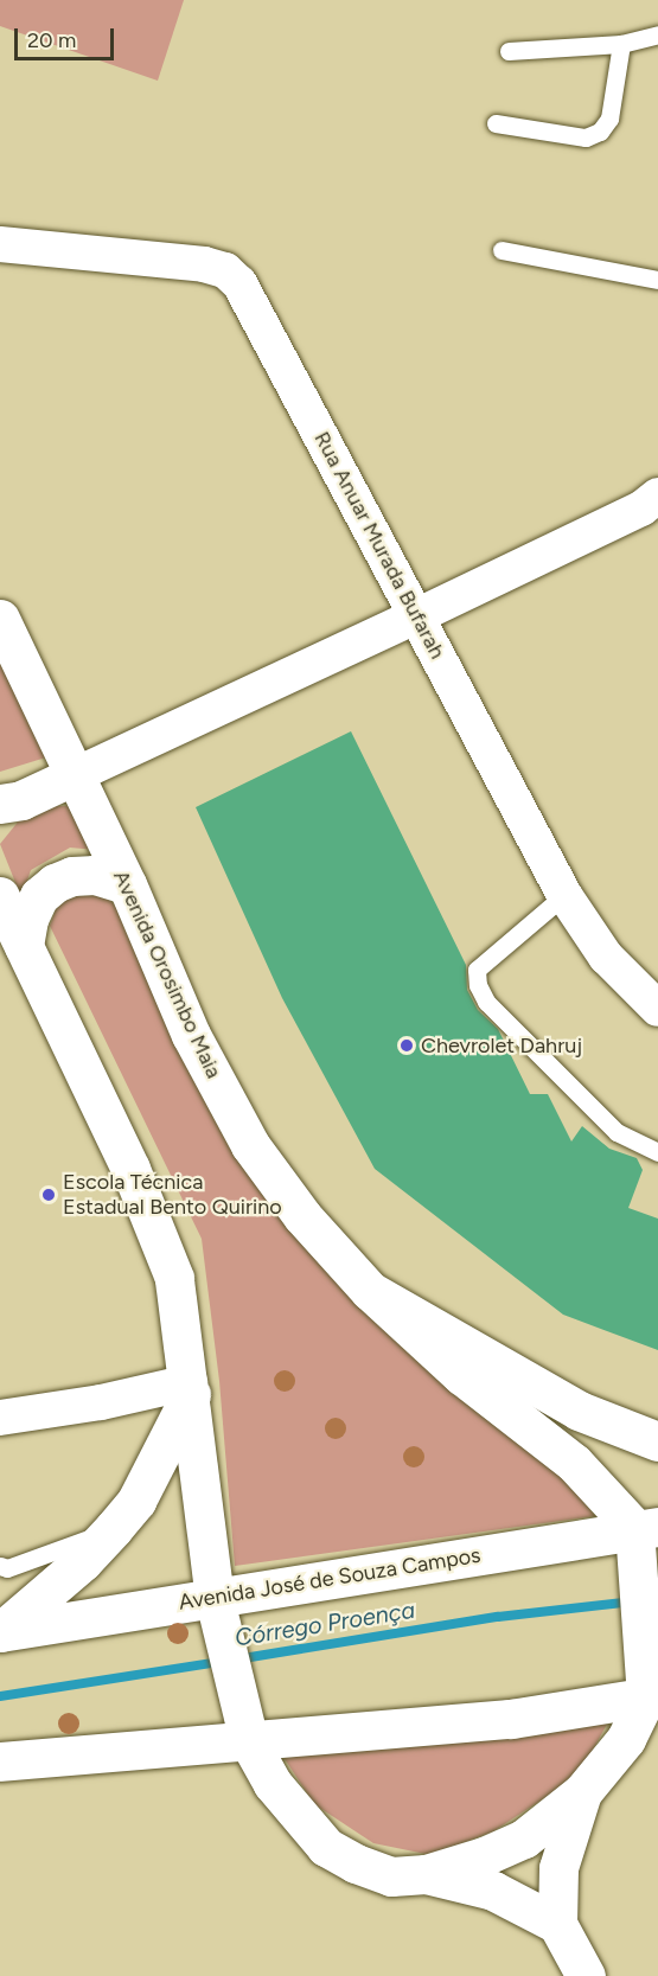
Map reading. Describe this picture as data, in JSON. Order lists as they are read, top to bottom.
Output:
{
  "streets": {
    "main road": ["Avenida Orosimbo Maia", "Avenida José de Souza Campos"],
    "street": ["Rua Anuar Murada Bufarah"]
  },
  "crossings": [
    ["Avenida Orosimbo Maia", "Avenida José de Souza Campos"]
  ],
  "water": ["Córrego Proença"],
  "places": ["Chevrolet Dahruj", "Escola Técnica Estadual Bento Quirino"],
  "scale_bar": "20 m"
}
